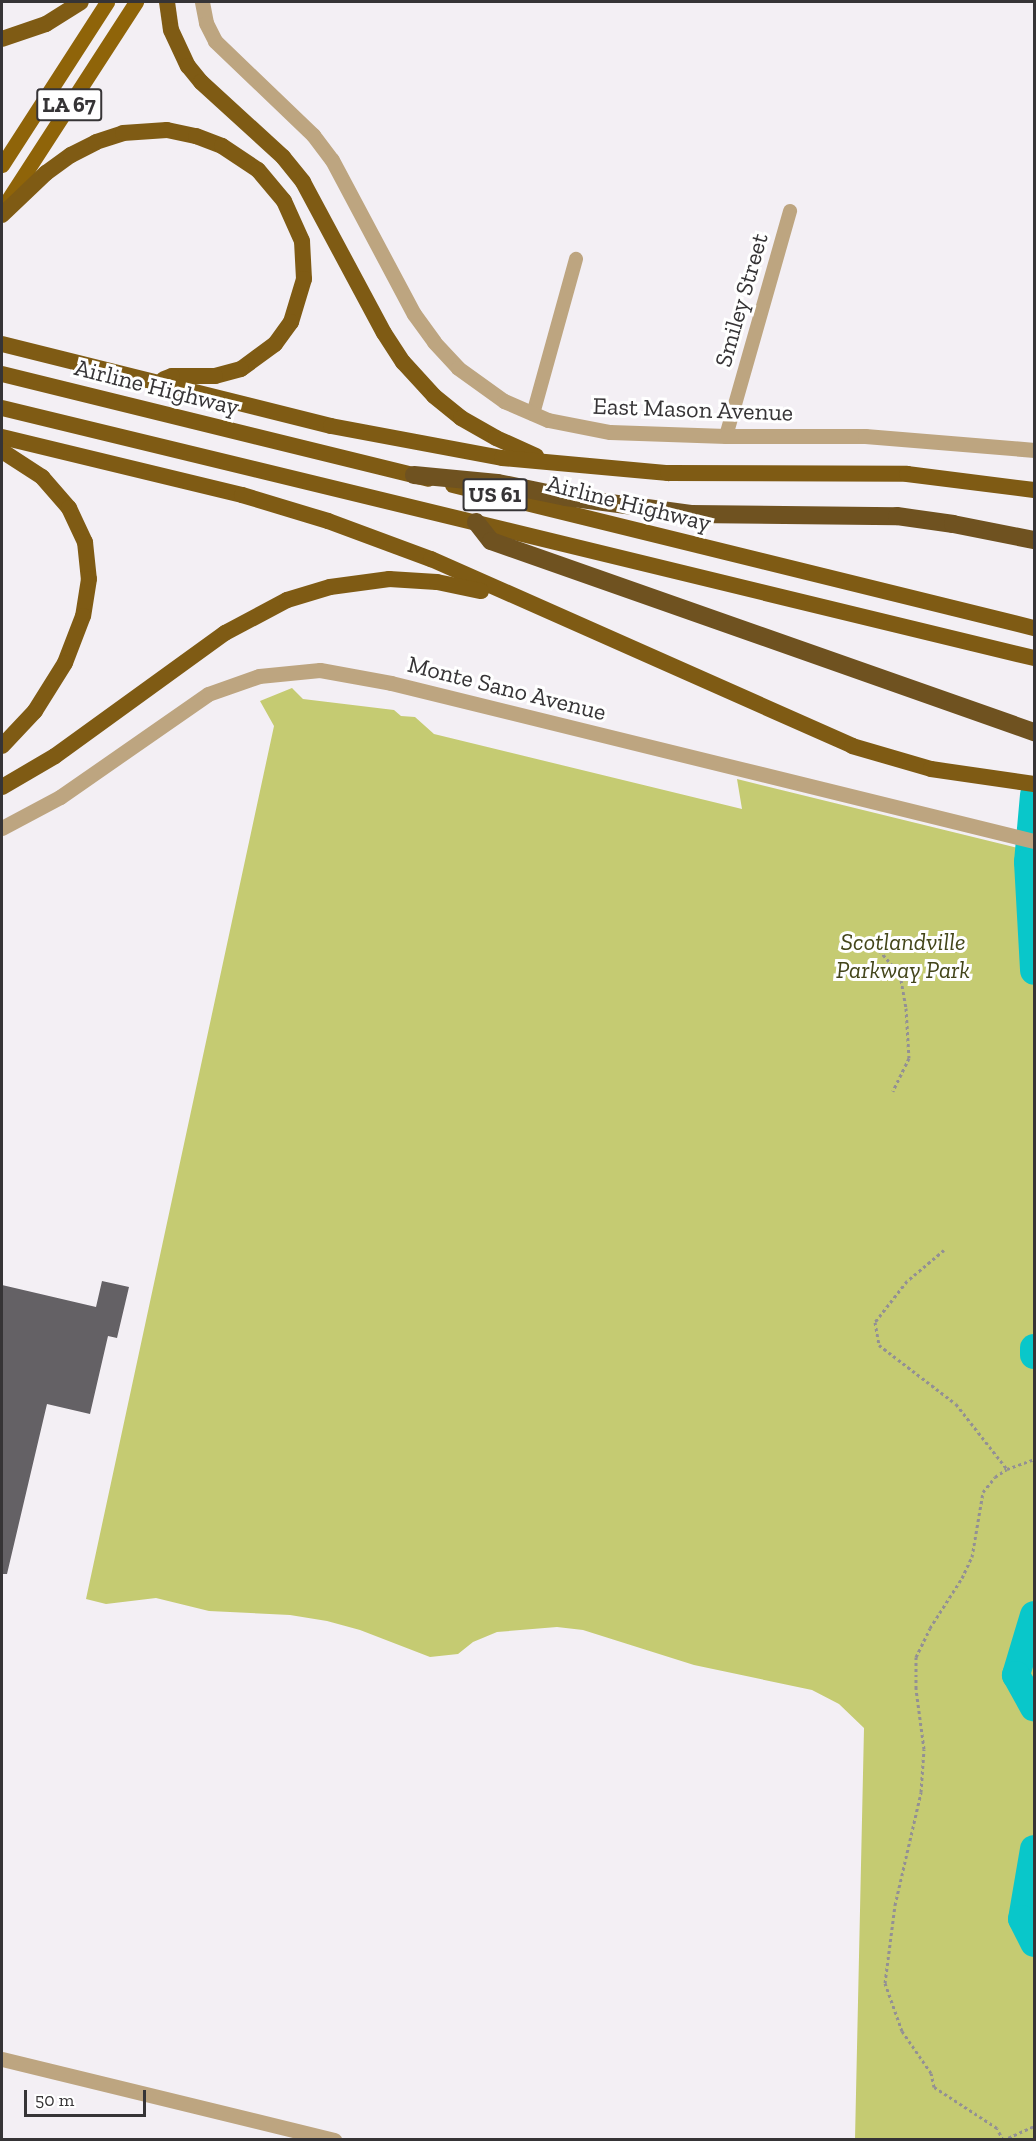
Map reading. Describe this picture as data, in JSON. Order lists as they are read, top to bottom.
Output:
{
  "streets": {
    "highway": ["Airline Highway", "US 61"],
    "main road": ["LA 67"],
    "street": ["Smiley Street", "East Mason Avenue", "Monte Sano Avenue"]
  },
  "crossings": [
    ["Smiley Street", "East Mason Avenue"]
  ],
  "parks": ["Scotlandville Parkway Park"],
  "scale_bar": "50 m"
}
